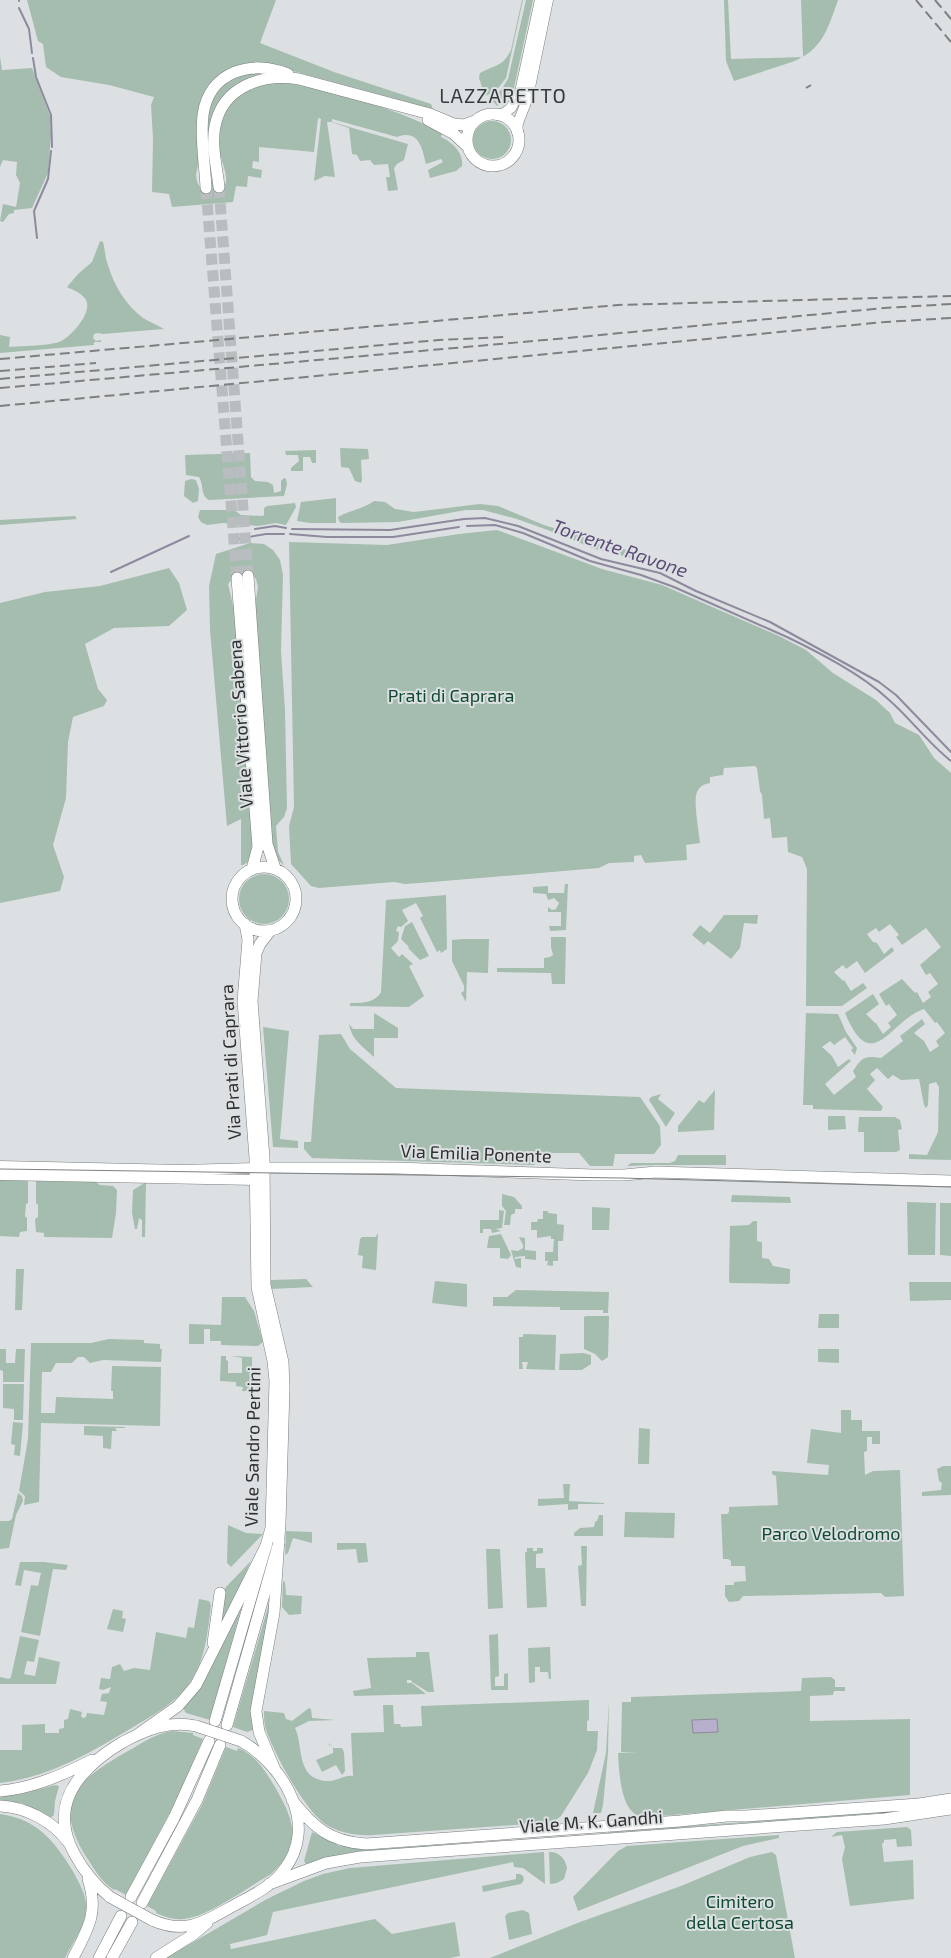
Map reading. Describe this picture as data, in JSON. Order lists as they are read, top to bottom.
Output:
{
  "streets": {
    "main road": [
      "Viale Vittorio Sabena",
      "Via Prati di Caprara",
      "Via Emilia Ponente",
      "Viale Sandro Pertini",
      "Viale M. K. Gandhi"
    ]
  },
  "crossings": [
    ["Viale Vittorio Sabena", "Via Prati di Caprara"],
    ["Via Prati di Caprara", "Via Emilia Ponente"],
    ["Via Prati di Caprara", "Viale Sandro Pertini"],
    ["Via Emilia Ponente", "Viale Sandro Pertini"]
  ],
  "districts": ["LAZZARETTO"],
  "water": ["Torrente Ravone"],
  "parks": ["Prati di Caprara", "Parco Velodromo", "Cimitero della Certosa"]
}
